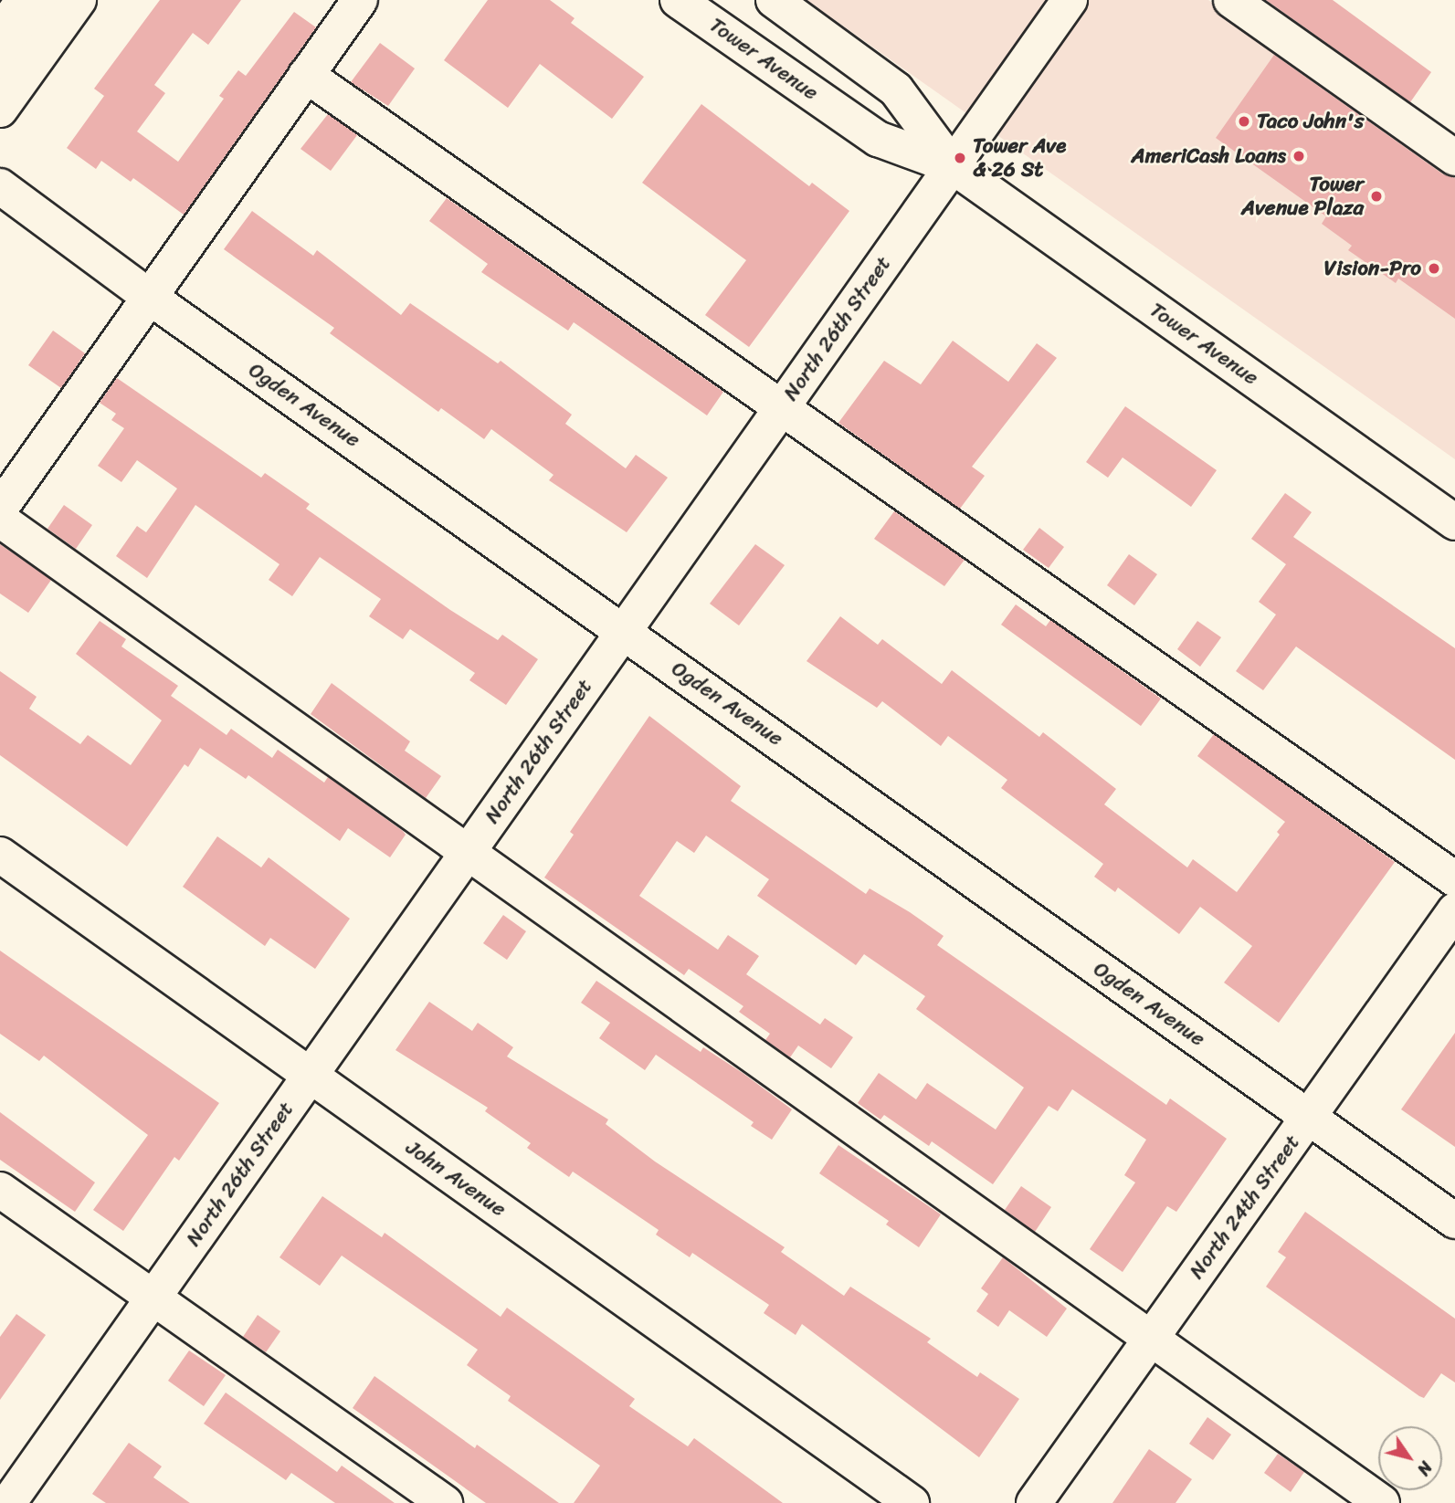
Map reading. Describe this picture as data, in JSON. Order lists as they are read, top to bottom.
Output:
{
  "streets": {
    "street": [
      "Tower Avenue",
      "North 26th Street",
      "Ogden Avenue",
      "John Avenue",
      "North 24th Street"
    ]
  },
  "crossings": [
    ["Tower Avenue", "North 26th Street"],
    ["North 26th Street", "Ogden Avenue"],
    ["North 26th Street", "John Avenue"],
    ["Ogden Avenue", "North 24th Street"]
  ],
  "places": [
    "Taco John's",
    "AmeriCash Loans",
    "Tower Ave & 26 St",
    "Tower Avenue Plaza",
    "Vision-Pro"
  ],
  "north": "bottom right"
}
